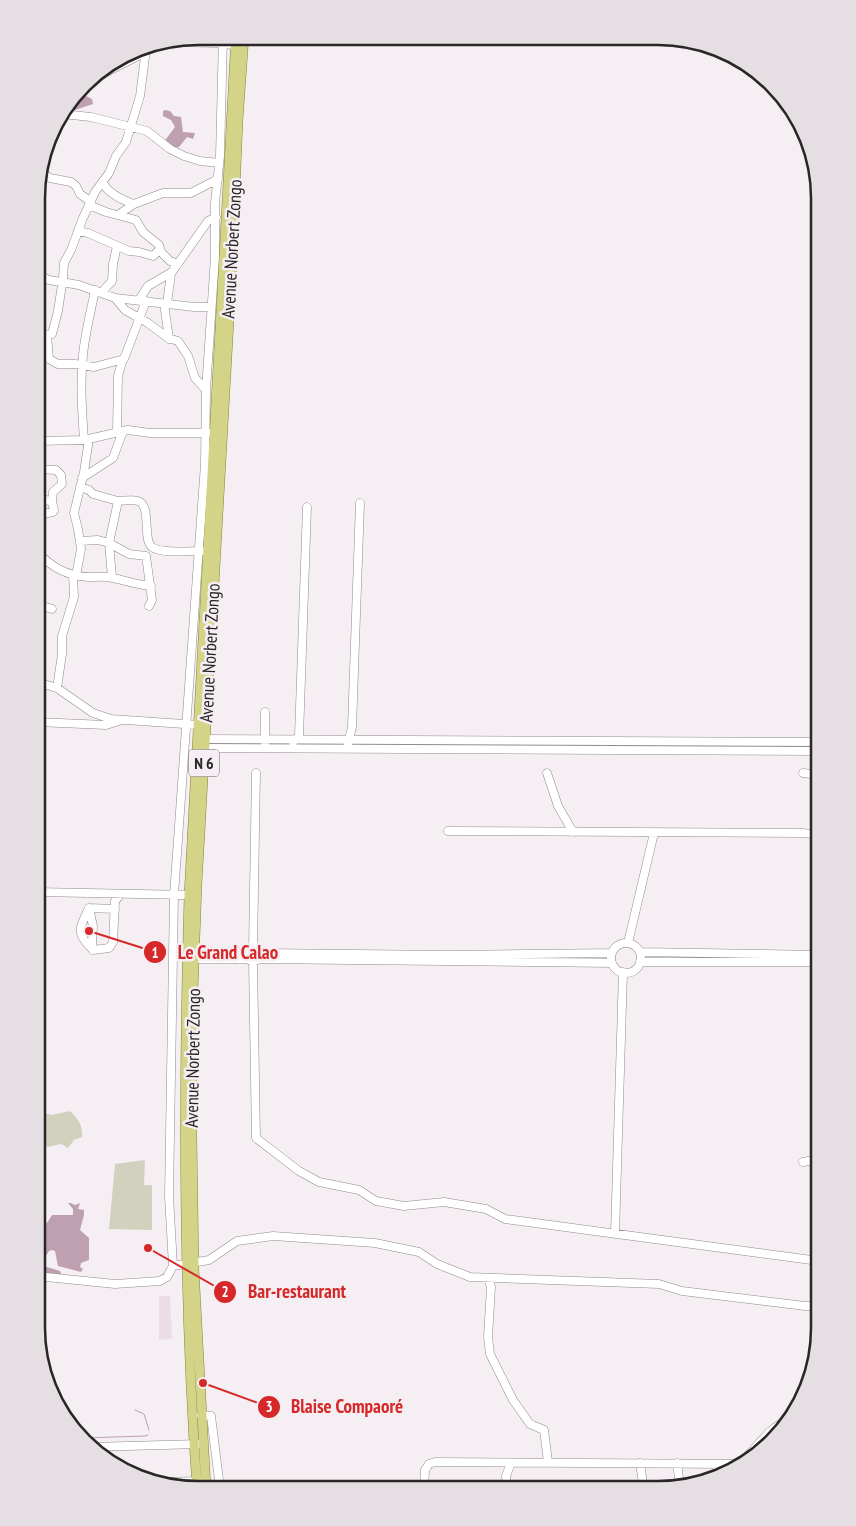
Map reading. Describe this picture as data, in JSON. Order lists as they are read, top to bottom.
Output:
{
  "streets": {
    "main road": ["Avenue Norbert Zongo", "N 6"]
  },
  "places": ["Le Grand Calao", "Bar-restaurant", "Blaise Compaoré"]
}
